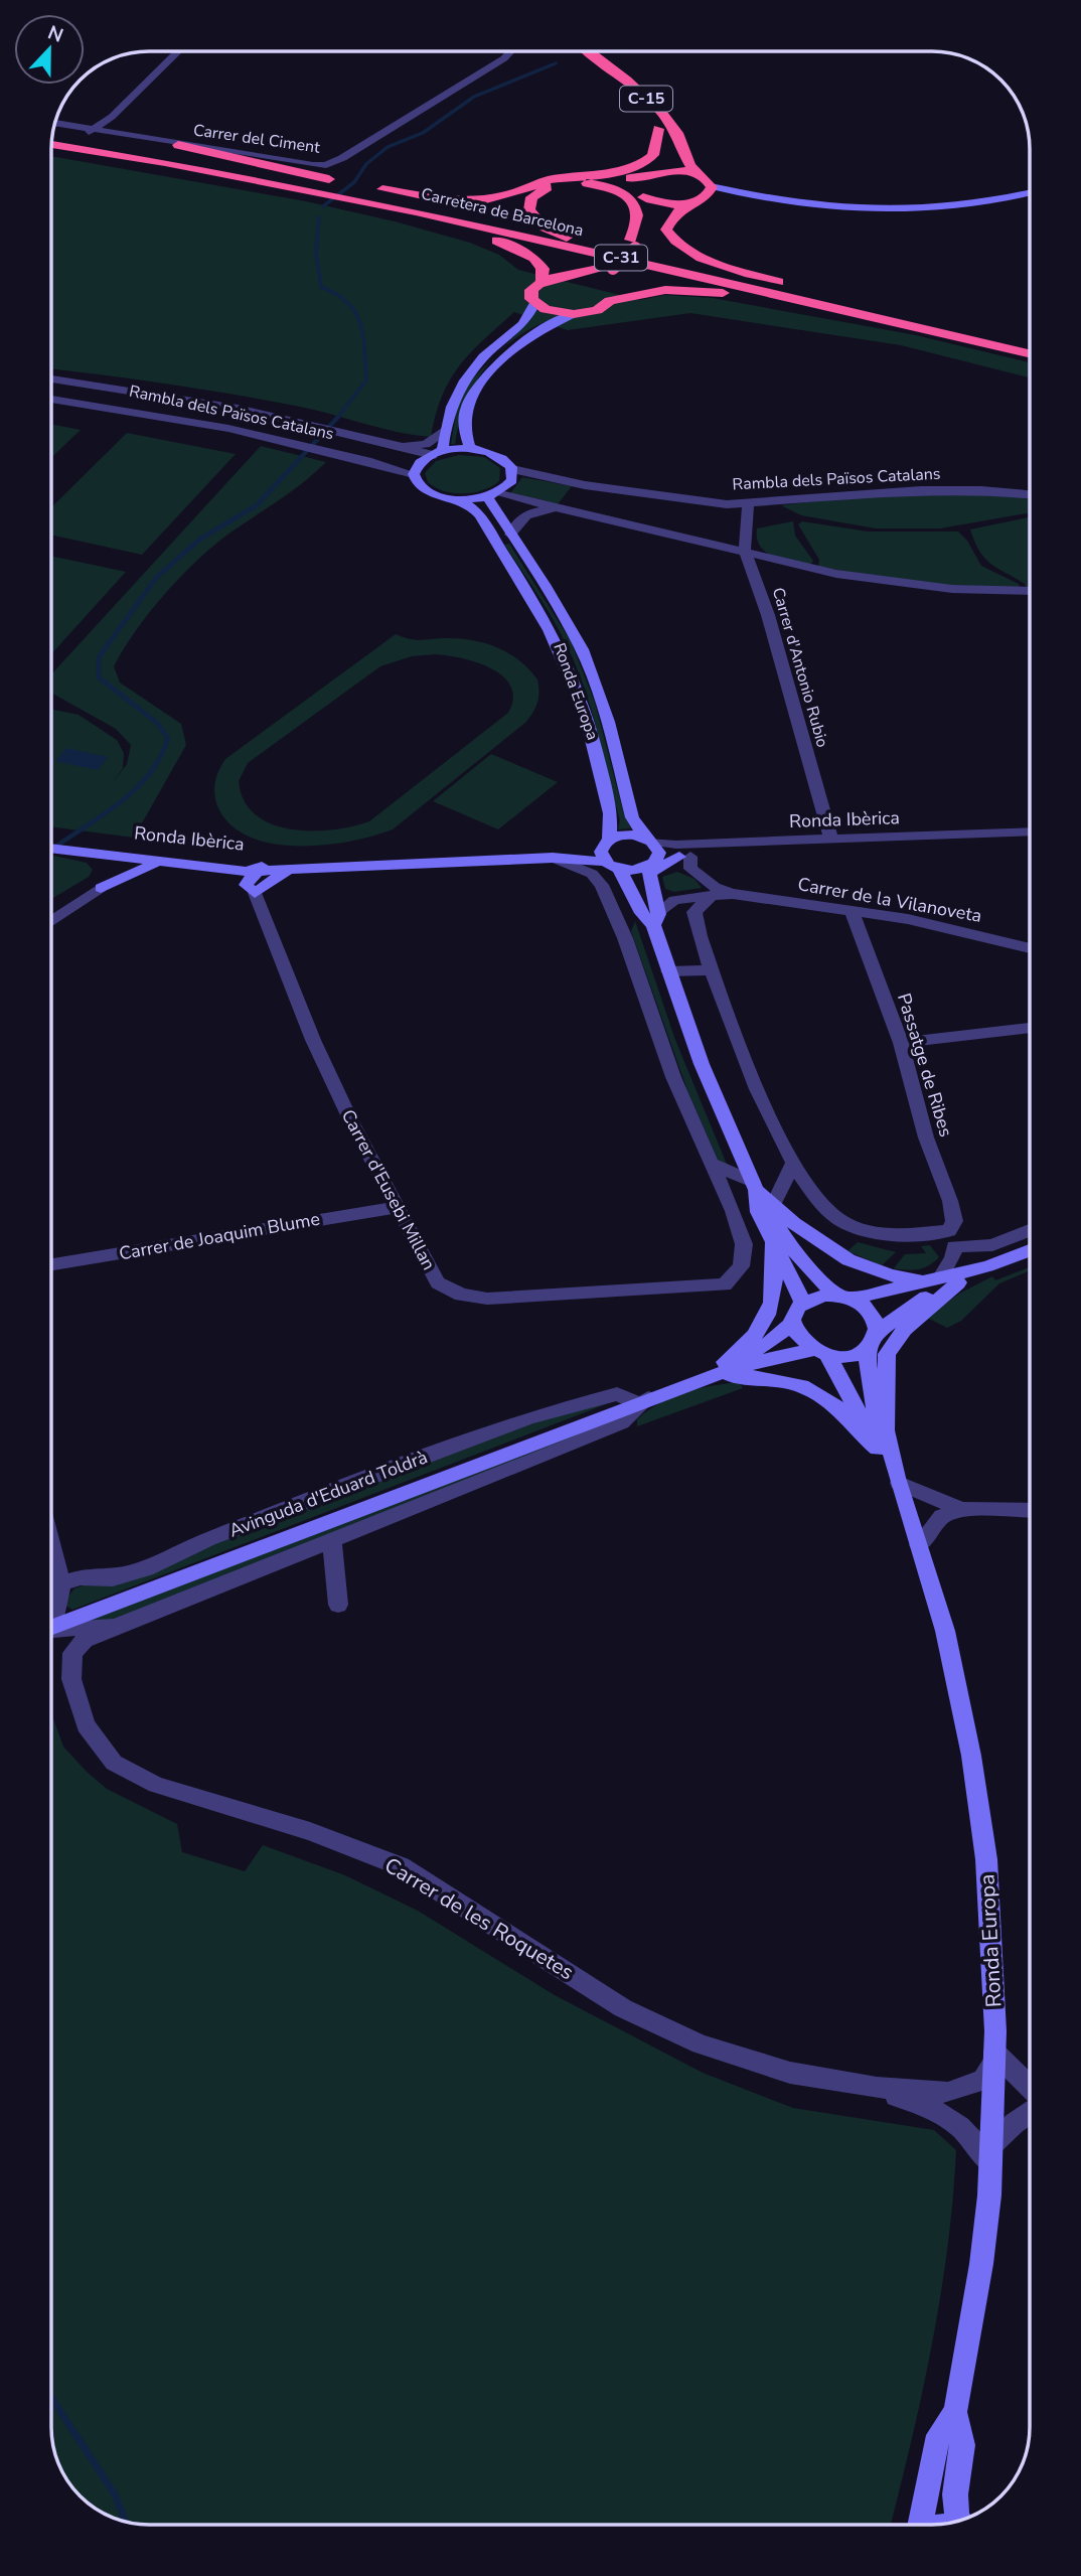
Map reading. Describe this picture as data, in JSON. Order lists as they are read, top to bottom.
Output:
{
  "streets": {
    "highway": ["C-15", "Carretera de Barcelona", "C-31"],
    "street": [
      "Carrer del Ciment",
      "Rambla dels Països Catalans",
      "Carrer d'Antonio Rubio",
      "Ronda Europa",
      "Ronda Ibèrica",
      "Carrer de la Vilanoveta",
      "Passatge de Ribes",
      "Carrer d'Eusebi Millan",
      "Carrer de Joaquim Blume",
      "Avinguda d'Eduard Toldrà",
      "Carrer de les Roquetes"
    ]
  },
  "crossings": [
    ["Rambla dels Països Catalans", "Carrer d'Antonio Rubio"],
    ["Rambla dels Països Catalans", "Ronda Europa"],
    ["Carrer d'Antonio Rubio", "Ronda Ibèrica"],
    ["Ronda Europa", "Ronda Ibèrica"],
    ["Ronda Europa", "Carrer de la Vilanoveta"],
    ["Ronda Europa", "Carrer d'Eusebi Millan"],
    ["Ronda Europa", "Avinguda d'Eduard Toldrà"],
    ["Ronda Ibèrica", "Carrer de la Vilanoveta"],
    ["Ronda Ibèrica", "Carrer d'Eusebi Millan"],
    ["Carrer de la Vilanoveta", "Passatge de Ribes"],
    ["Carrer d'Eusebi Millan", "Carrer de Joaquim Blume"],
    ["Avinguda d'Eduard Toldrà", "Carrer de les Roquetes"]
  ],
  "north": "top"
}
